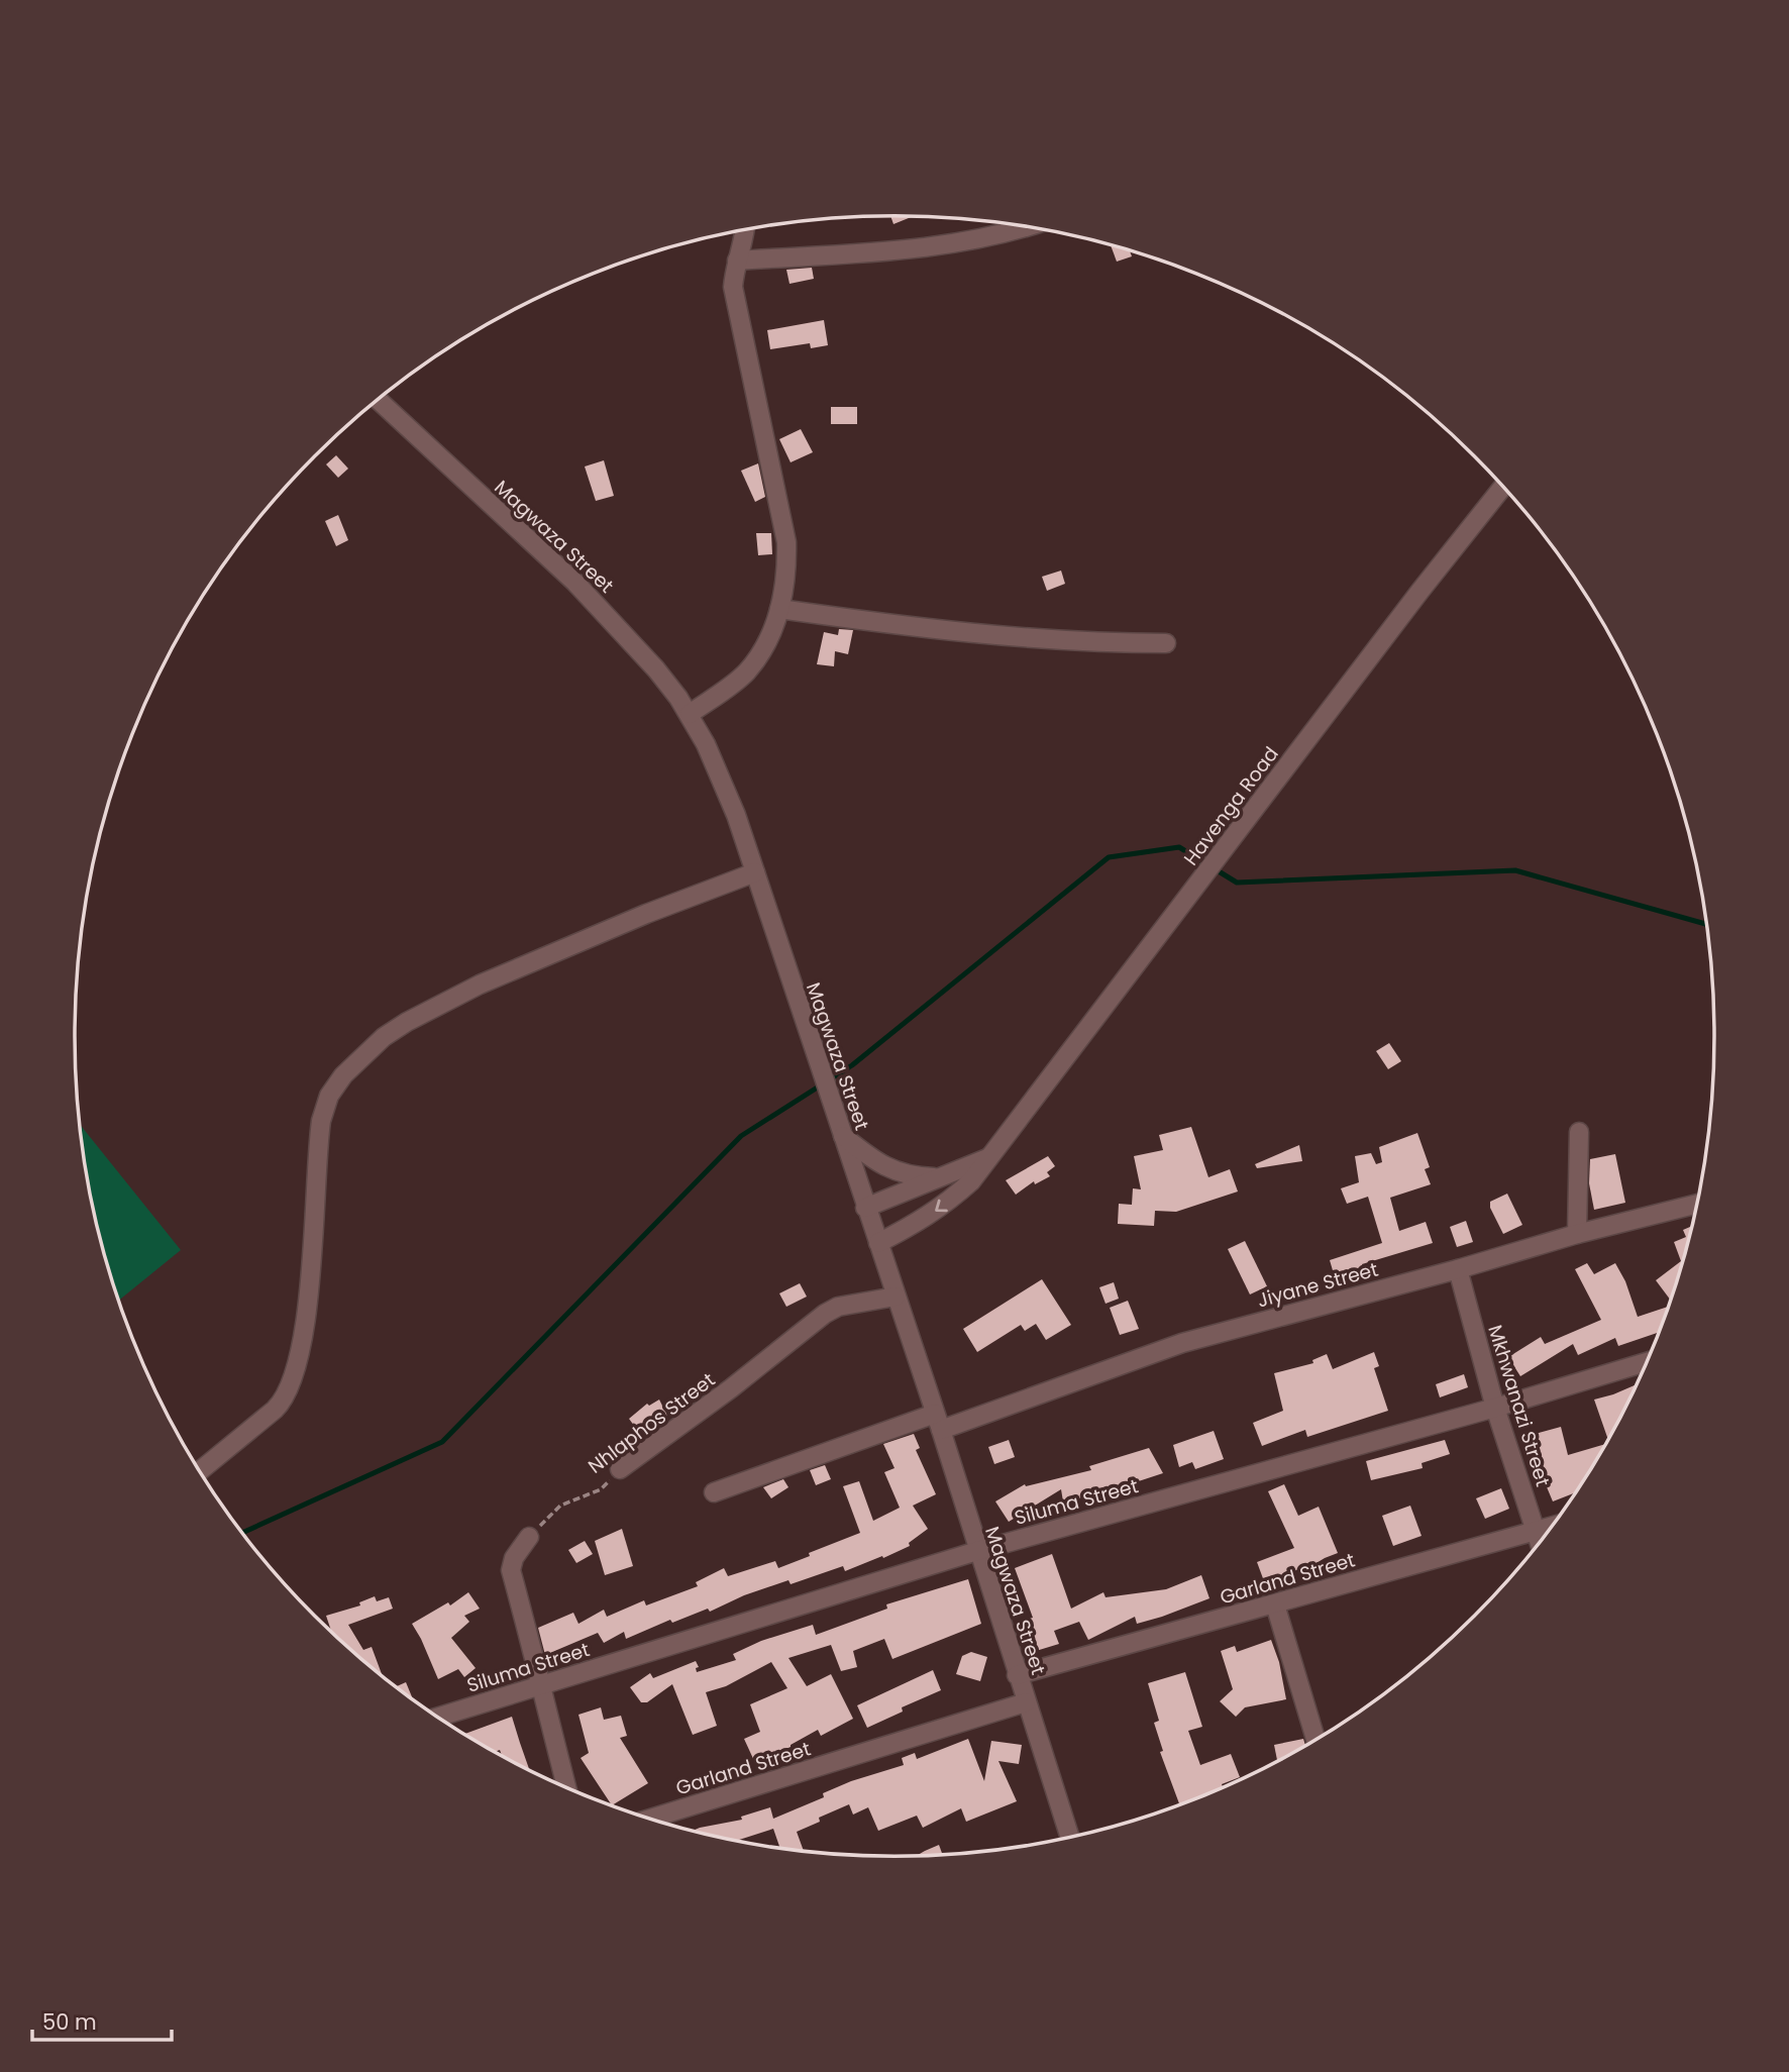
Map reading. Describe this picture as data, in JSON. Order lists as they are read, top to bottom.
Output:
{
  "streets": {
    "street": [
      "Magwaza Street",
      "Havenga Road",
      "Jiyane Street",
      "Mkhwanazi Street",
      "Nhlaphos Street",
      "Siluma Street",
      "Garland Street"
    ]
  },
  "crossings": [
    ["Magwaza Street", "Havenga Road"],
    ["Magwaza Street", "Jiyane Street"],
    ["Magwaza Street", "Nhlaphos Street"],
    ["Magwaza Street", "Siluma Street"],
    ["Magwaza Street", "Garland Street"],
    ["Jiyane Street", "Mkhwanazi Street"],
    ["Mkhwanazi Street", "Siluma Street"],
    ["Mkhwanazi Street", "Garland Street"]
  ],
  "scale_bar": "50 m"
}
